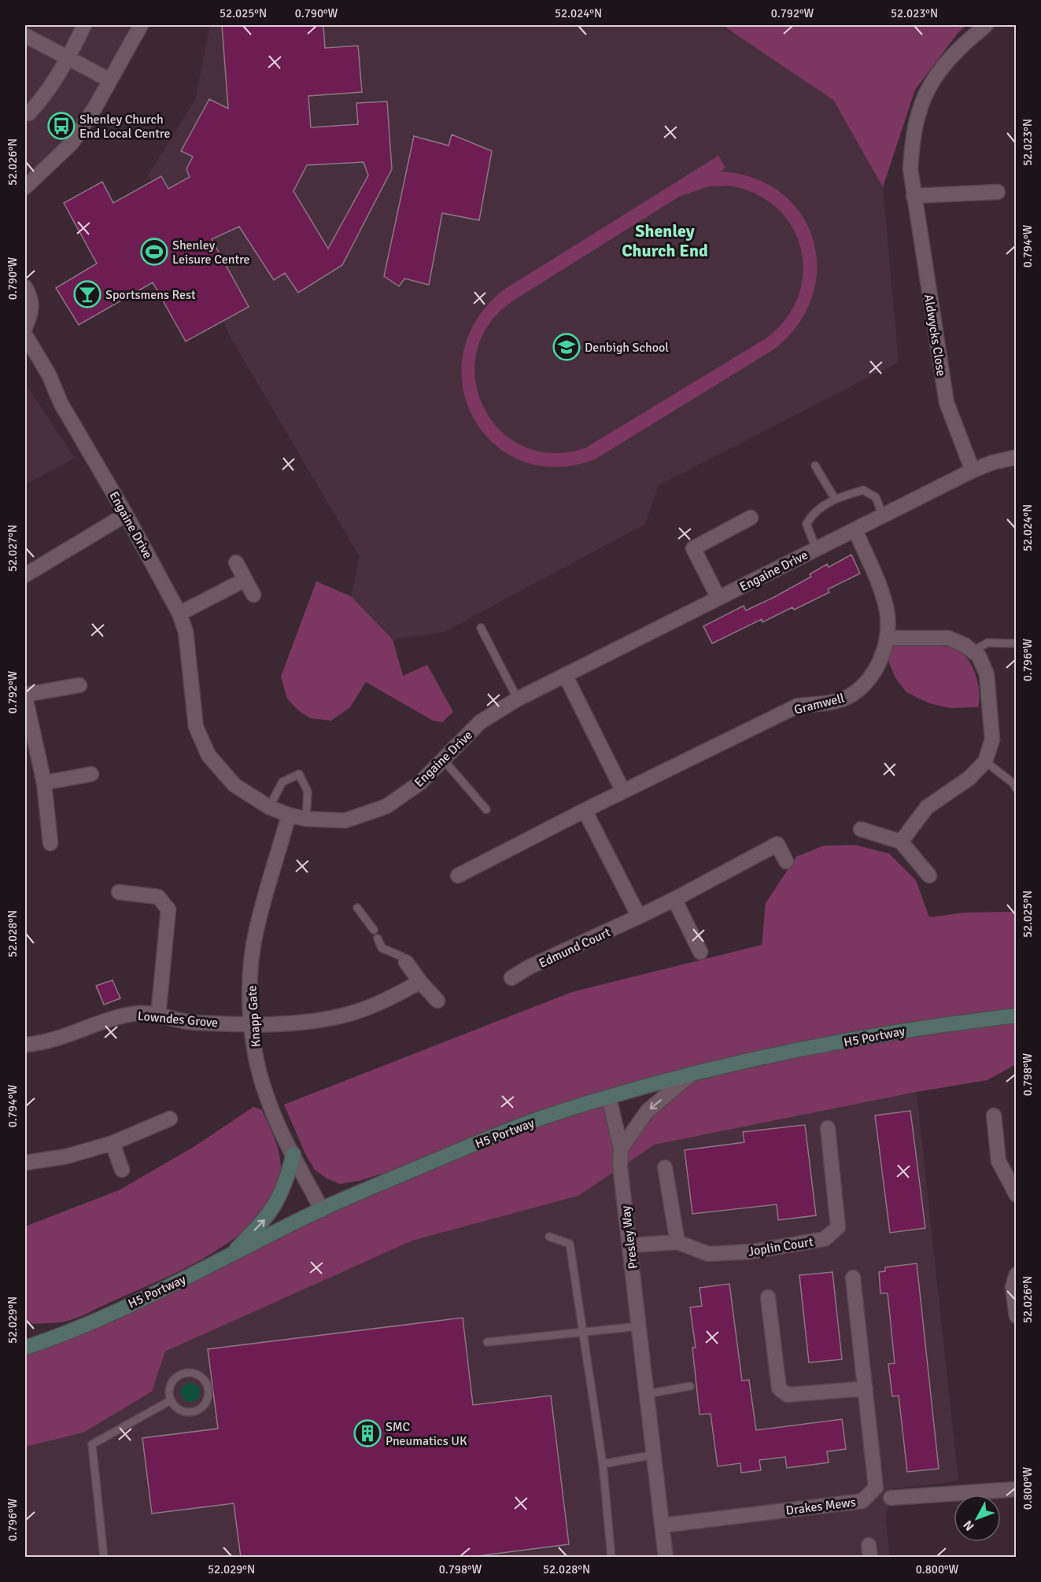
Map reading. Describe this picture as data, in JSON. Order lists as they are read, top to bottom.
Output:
{
  "streets": {
    "street": [
      "Aldwycks Close",
      "Engaine Drive",
      "Gramwell",
      "Edmund Court",
      "Knapp Gate",
      "Lowndes Grove",
      "H5 Portway",
      "Presley Way",
      "Joplin Court",
      "Drakes Mews"
    ]
  },
  "crossings": [
    ["Aldwycks Close", "Engaine Drive"],
    ["Engaine Drive", "Gramwell"],
    ["Engaine Drive", "Knapp Gate"],
    ["Knapp Gate", "Lowndes Grove"],
    ["Knapp Gate", "H5 Portway"],
    ["H5 Portway", "Presley Way"],
    ["Presley Way", "Joplin Court"],
    ["Presley Way", "Drakes Mews"]
  ],
  "districts": ["Shenley Church End"],
  "places": {
    "bus stop": ["Shenley Church End Local Centre"],
    "sports": ["Shenley Leisure Centre"],
    "bar": ["Sportsmens Rest"],
    "school or university": ["Denbigh School"],
    "building": ["SMC Pneumatics UK"]
  },
  "north": "bottom left",
  "coordinates": [
    "52.025°N",
    "0.790°W",
    "52.024°N",
    "0.792°W",
    "52.023°N",
    "52.026°N",
    "0.794°W",
    "52.027°N",
    "0.796°W",
    "52.028°N",
    "0.798°W",
    "52.029°N",
    "0.800°W"
  ]
}
